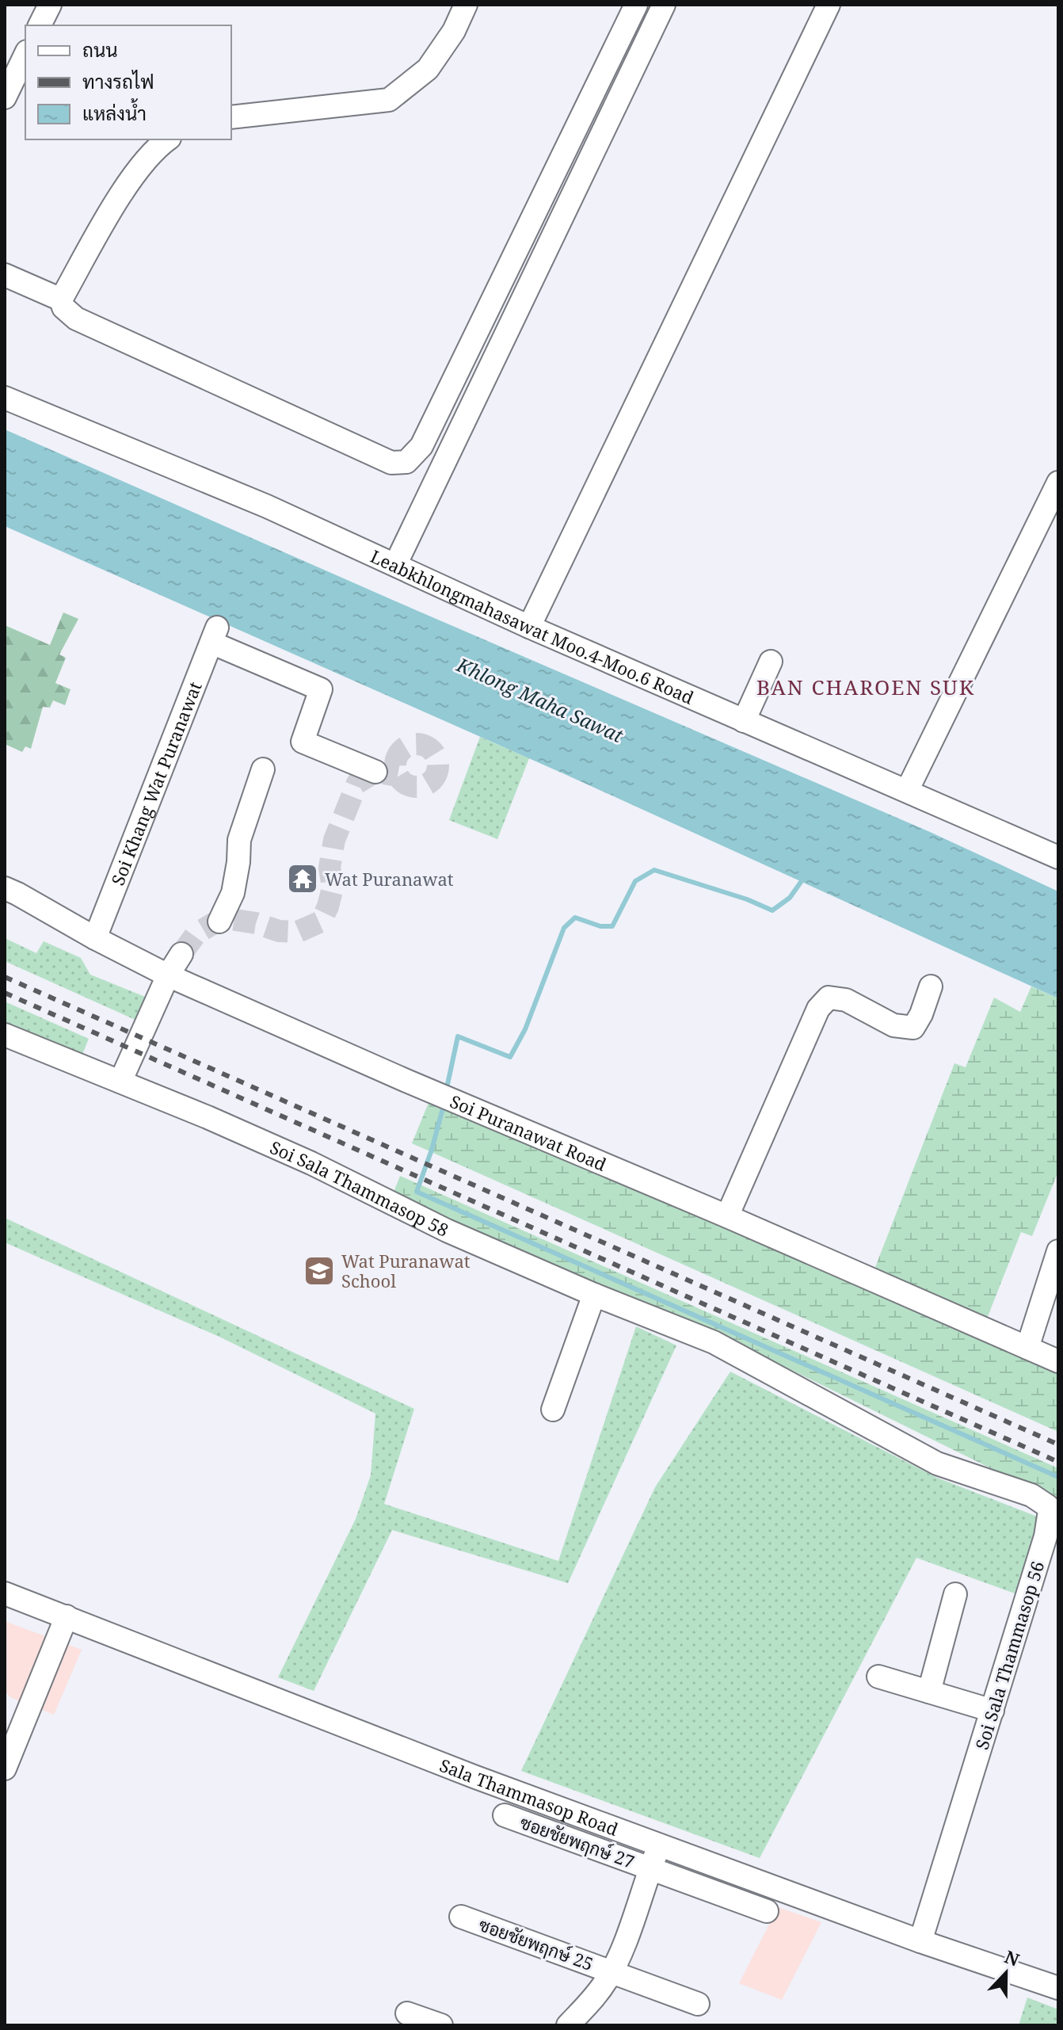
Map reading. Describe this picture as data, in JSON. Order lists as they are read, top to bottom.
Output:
{
  "streets": {
    "street": [
      "Leabkhlongmahasawat Moo.4-Moo.6 Road",
      "Soi Khang Wat Puranawat",
      "Soi Puranawat Road",
      "Soi Sala Thammasop 58",
      "Soi Sala Thammasop 56",
      "Sala Thammasop Road",
      "ซอยชัยพฤกษ์ 27",
      "ซอยชัยพฤกษ์ 25"
    ]
  },
  "crossings": [
    ["Soi Khang Wat Puranawat", "Soi Puranawat Road"],
    ["Soi Sala Thammasop 58", "Soi Sala Thammasop 56"],
    ["Soi Sala Thammasop 56", "Sala Thammasop Road"]
  ],
  "districts": ["BAN CHAROEN SUK"],
  "water": ["Khlong Maha Sawat"],
  "places": {
    "temple": ["Wat Puranawat"],
    "school or university": ["Wat Puranawat School"]
  },
  "legend": ["ถนน", "ทางรถไฟ", "แหล่งน้ำ"],
  "north": "top"
}
